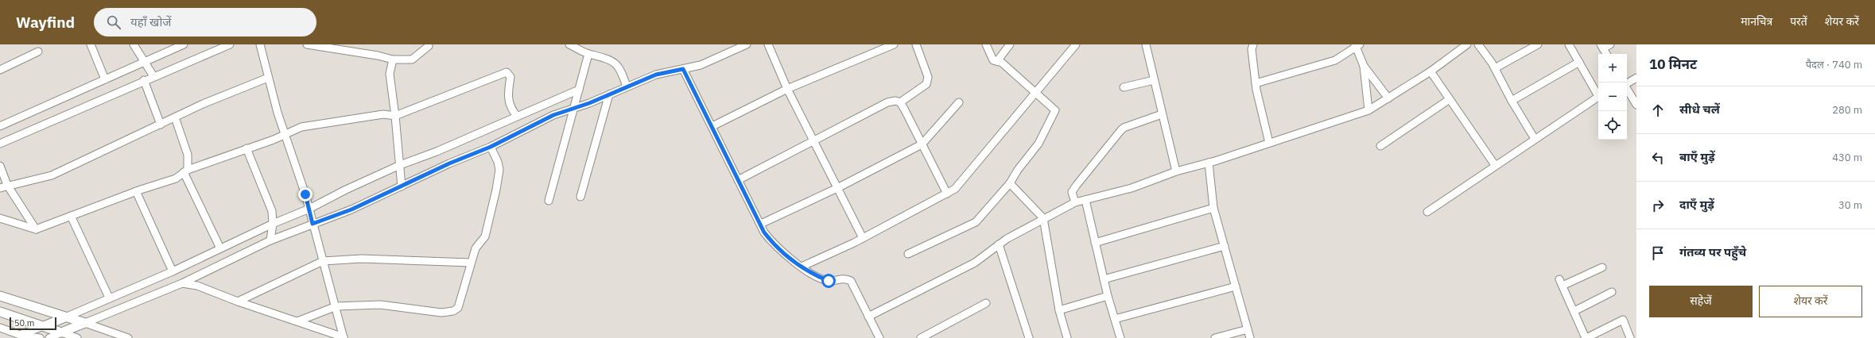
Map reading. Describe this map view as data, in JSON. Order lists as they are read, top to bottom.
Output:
{
  "scale_bar": "50 m",
  "page": {
    "header": "Wayfind",
    "search": "यहाँ खोजें",
    "nav": ["मानचित्र", "परतें", "शेयर करें"],
    "heading": ["10 मिनट", "पैदल · 740 m"],
    "map_buttons": ["+", "−"],
    "list": [
      ["सीधे चलें", "280 m"],
      ["बाएँ मुड़ें", "430 m"],
      ["दाएँ मुड़ें", "30 m"],
      "गंतव्य पर पहुँचे"
    ],
    "buttons": ["सहेजें", "शेयर करें"],
    "scale": "50 m"
  }
}
